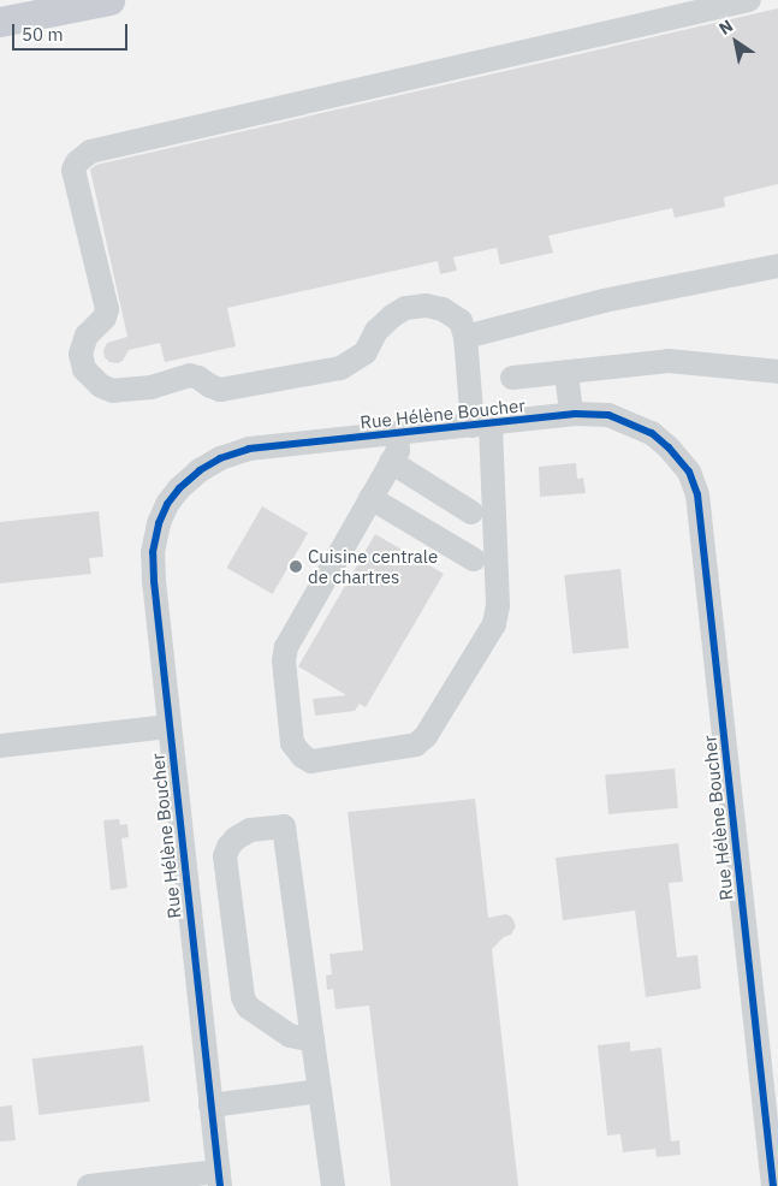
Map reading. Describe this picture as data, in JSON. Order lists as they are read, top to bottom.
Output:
{
  "streets": {
    "street": ["Rue Hélène Boucher"]
  },
  "places": ["Cuisine centrale de chartres"],
  "scale_bar": "50 m",
  "north": "top left"
}
